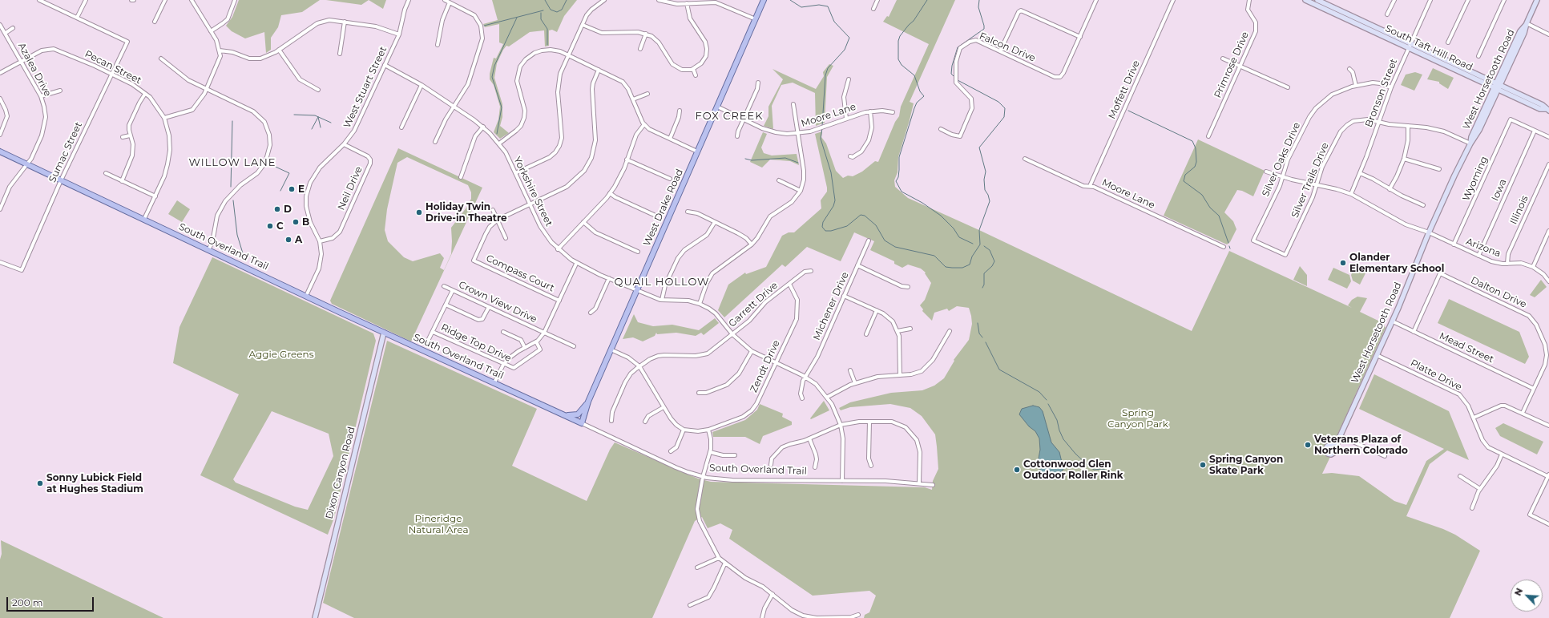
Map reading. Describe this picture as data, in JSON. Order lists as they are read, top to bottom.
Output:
{
  "streets": {
    "main road": ["West Drake Road", "South Overland Trail"],
    "street": [
      "Falcon Drive",
      "South Taft Hill Road",
      "Primrose Drive",
      "Pecan Street",
      "Azalea Drive",
      "West Horsetooth Road",
      "West Stuart Street",
      "Moffett Drive",
      "Bronson Street",
      "Moore Lane",
      "Sumac Street",
      "Silver Oaks Drive",
      "Wyoming",
      "Silver Trails Drive",
      "Neil Drive",
      "Iowa",
      "Yorkshire Street",
      "Illinois",
      "Arizona",
      "Compass Court",
      "Dalton Drive",
      "Crown View Drive",
      "Garrett Drive",
      "Michener Drive",
      "Ridge Top Drive",
      "Mead Street",
      "Zendt Drive",
      "Platte Drive",
      "Dixon Canyon Road"
    ]
  },
  "crossings": [
    ["South Taft Hill Road", "West Horsetooth Road"],
    ["South Taft Hill Road", "Bronson Street"],
    ["Pecan Street", "Azalea Drive"],
    ["Pecan Street", "Sumac Street"],
    ["Pecan Street", "South Overland Trail"],
    ["Azalea Drive", "South Overland Trail"],
    ["West Horsetooth Road", "Silver Trails Drive"],
    ["West Horsetooth Road", "Arizona"],
    ["West Horsetooth Road", "Mead Street"],
    ["West Horsetooth Road", "Platte Drive"],
    ["West Stuart Street", "Neil Drive"],
    ["West Stuart Street", "Yorkshire Street"],
    ["West Stuart Street", "South Overland Trail"],
    ["Moffett Drive", "Moore Lane"],
    ["Bronson Street", "Silver Oaks Drive"],
    ["Bronson Street", "Silver Trails Drive"],
    ["Bronson Street", "Arizona"],
    ["Moore Lane", "West Drake Road"],
    ["Sumac Street", "South Overland Trail"],
    ["Silver Oaks Drive", "Silver Trails Drive"],
    ["Silver Oaks Drive", "Arizona"],
    ["Wyoming", "Iowa"],
    ["Wyoming", "Arizona"],
    ["Silver Trails Drive", "Arizona"],
    ["Iowa", "Arizona"],
    ["Yorkshire Street", "West Drake Road"],
    ["Yorkshire Street", "South Overland Trail"],
    ["Yorkshire Street", "Garrett Drive"],
    ["Yorkshire Street", "Michener Drive"],
    ["Yorkshire Street", "Zendt Drive"],
    ["West Drake Road", "South Overland Trail"],
    ["Illinois", "Arizona"],
    ["South Overland Trail", "Dixon Canyon Road"],
    ["Dalton Drive", "Mead Street"],
    ["Garrett Drive", "Zendt Drive"]
  ],
  "districts": ["FOX CREEK", "WILLOW LANE", "QUAIL HOLLOW"],
  "parks": ["Aggie Greens", "Spring Canyon Park", "Pineridge Natural Area"],
  "places": [
    "E",
    "D",
    "Holiday Twin Drive-in Theatre",
    "B",
    "C",
    "A",
    "Olander Elementary School",
    "Veterans Plaza of Northern Colorado",
    "Spring Canyon Skate Park",
    "Cottonwood Glen Outdoor Roller Rink",
    "Sonny Lubick Field at Hughes Stadium"
  ],
  "scale_bar": "200 m",
  "north": "top left"
}
